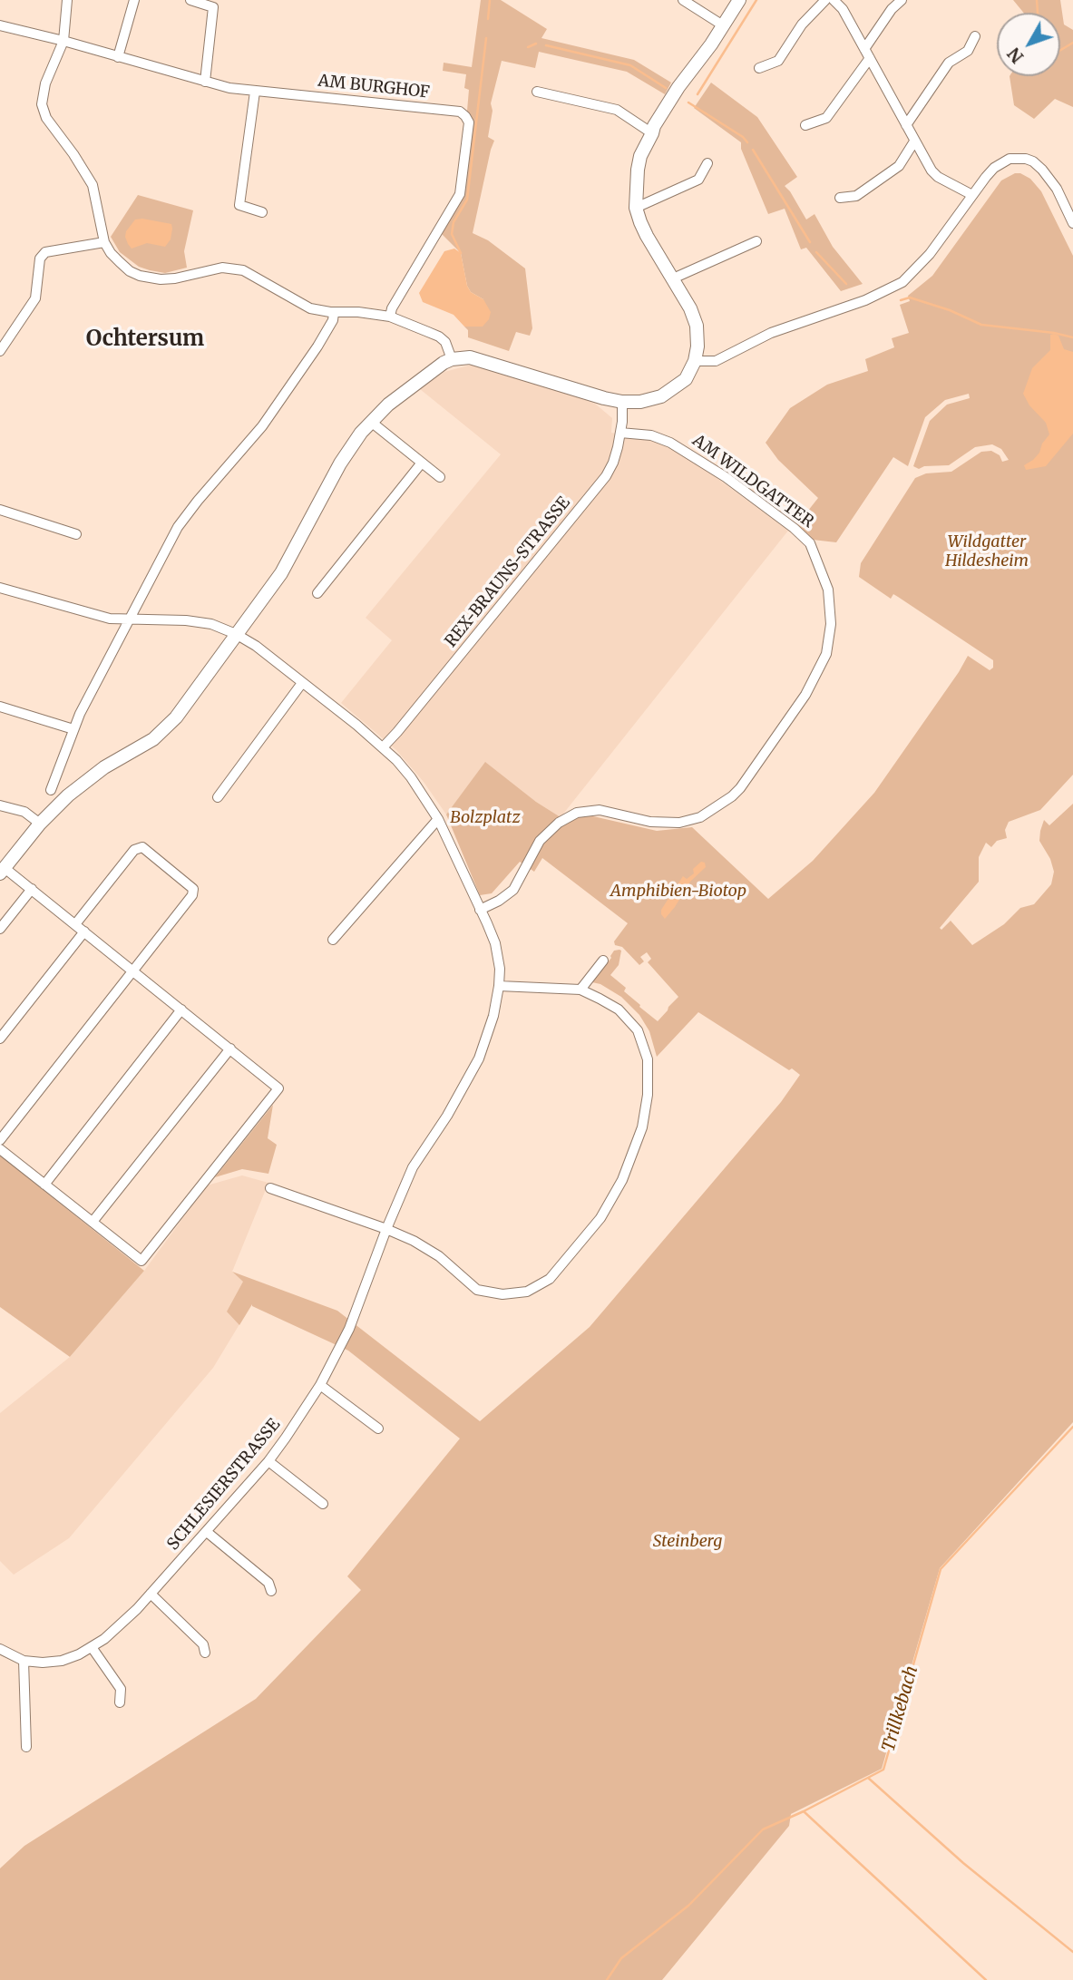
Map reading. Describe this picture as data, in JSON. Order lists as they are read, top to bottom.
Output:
{
  "streets": {
    "street": [
      "AM BURGHOF",
      "AM WILDGATTER",
      "REX-BRAUNS-STRASSE",
      "SCHLESIERSTRASSE"
    ]
  },
  "crossings": [
    ["AM WILDGATTER", "REX-BRAUNS-STRASSE"],
    ["AM WILDGATTER", "SCHLESIERSTRASSE"],
    ["REX-BRAUNS-STRASSE", "SCHLESIERSTRASSE"]
  ],
  "districts": ["Ochtersum"],
  "water": ["Trillkebach"],
  "parks": [
    "Wildgatter Hildesheim",
    "Bolzplatz",
    "Amphibien-Biotop",
    "Steinberg"
  ],
  "north": "bottom left"
}
